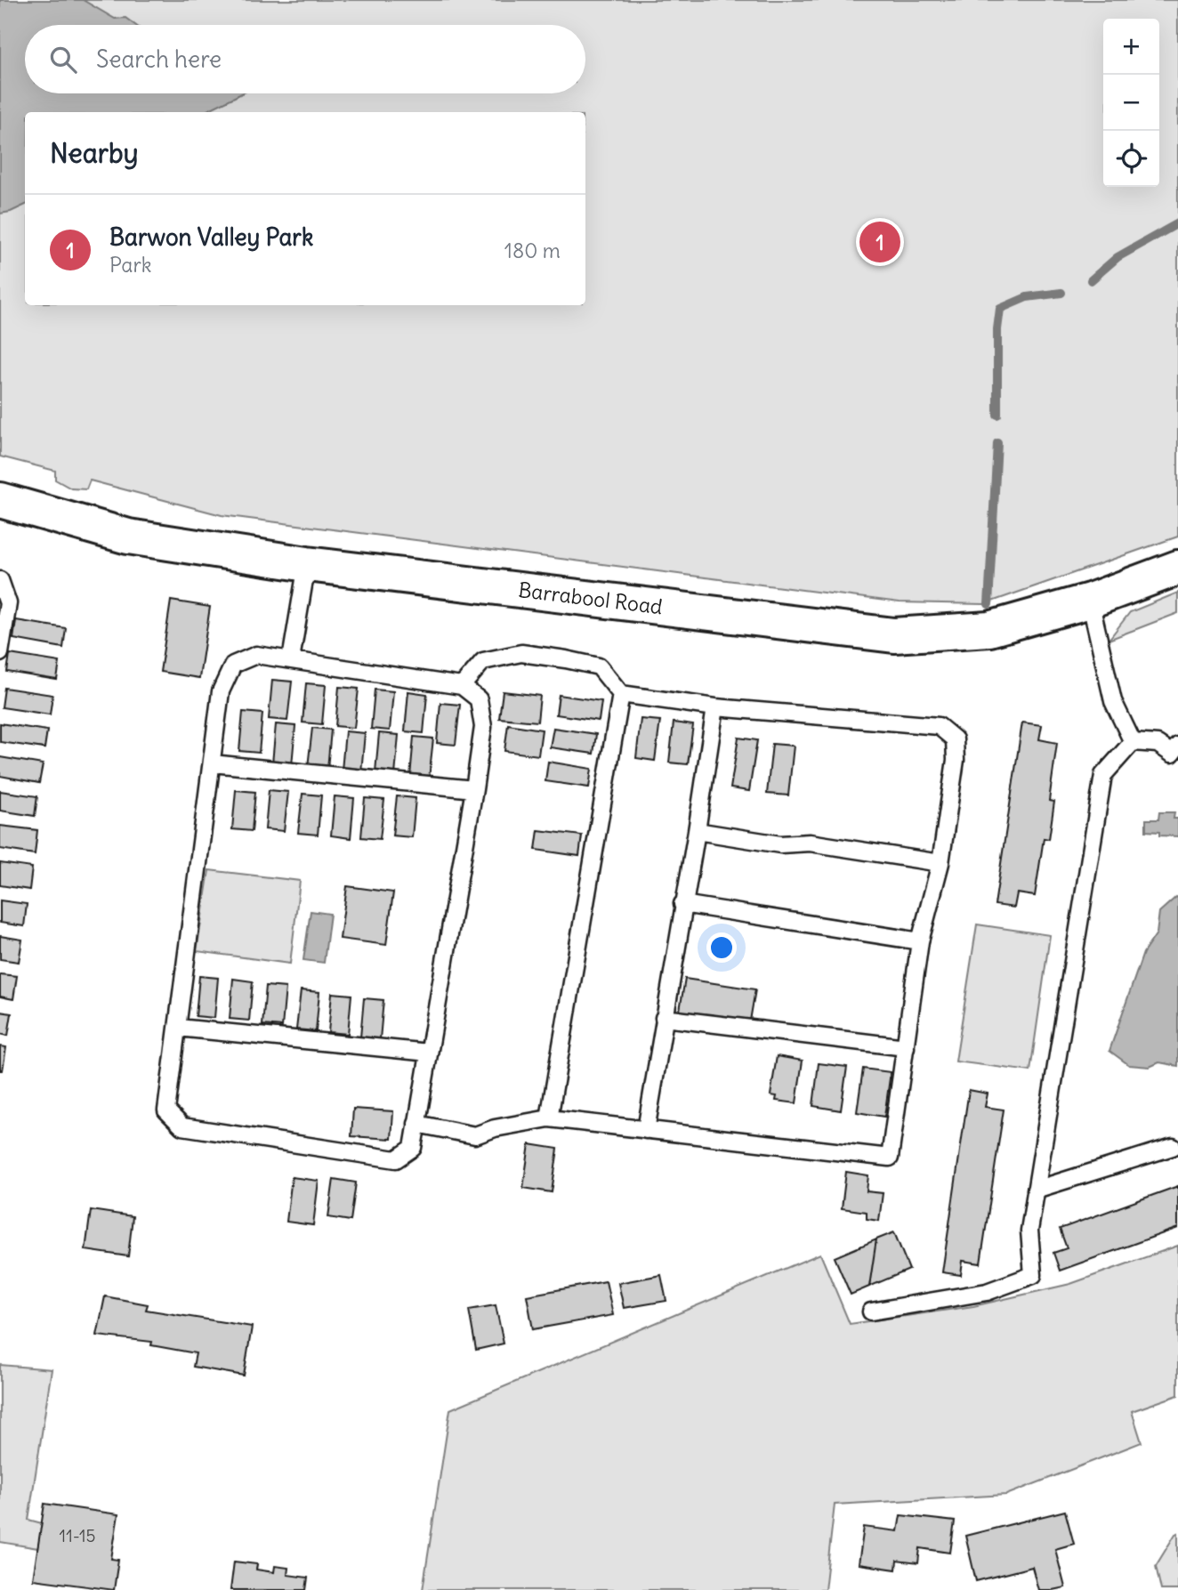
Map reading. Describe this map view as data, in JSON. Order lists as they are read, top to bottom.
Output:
{
  "streets": {
    "street": ["Barrabool Road"]
  },
  "house_numbers": ["11-15"],
  "page": {
    "map_buttons": ["+", "−"],
    "search": "Search here",
    "heading": "Nearby",
    "list": [
      {
        "mark": "1",
        "name": "Barwon Valley Park",
        "note": "Park",
        "value": "180 m"
      }
    ],
    "pins": "1"
  }
}
